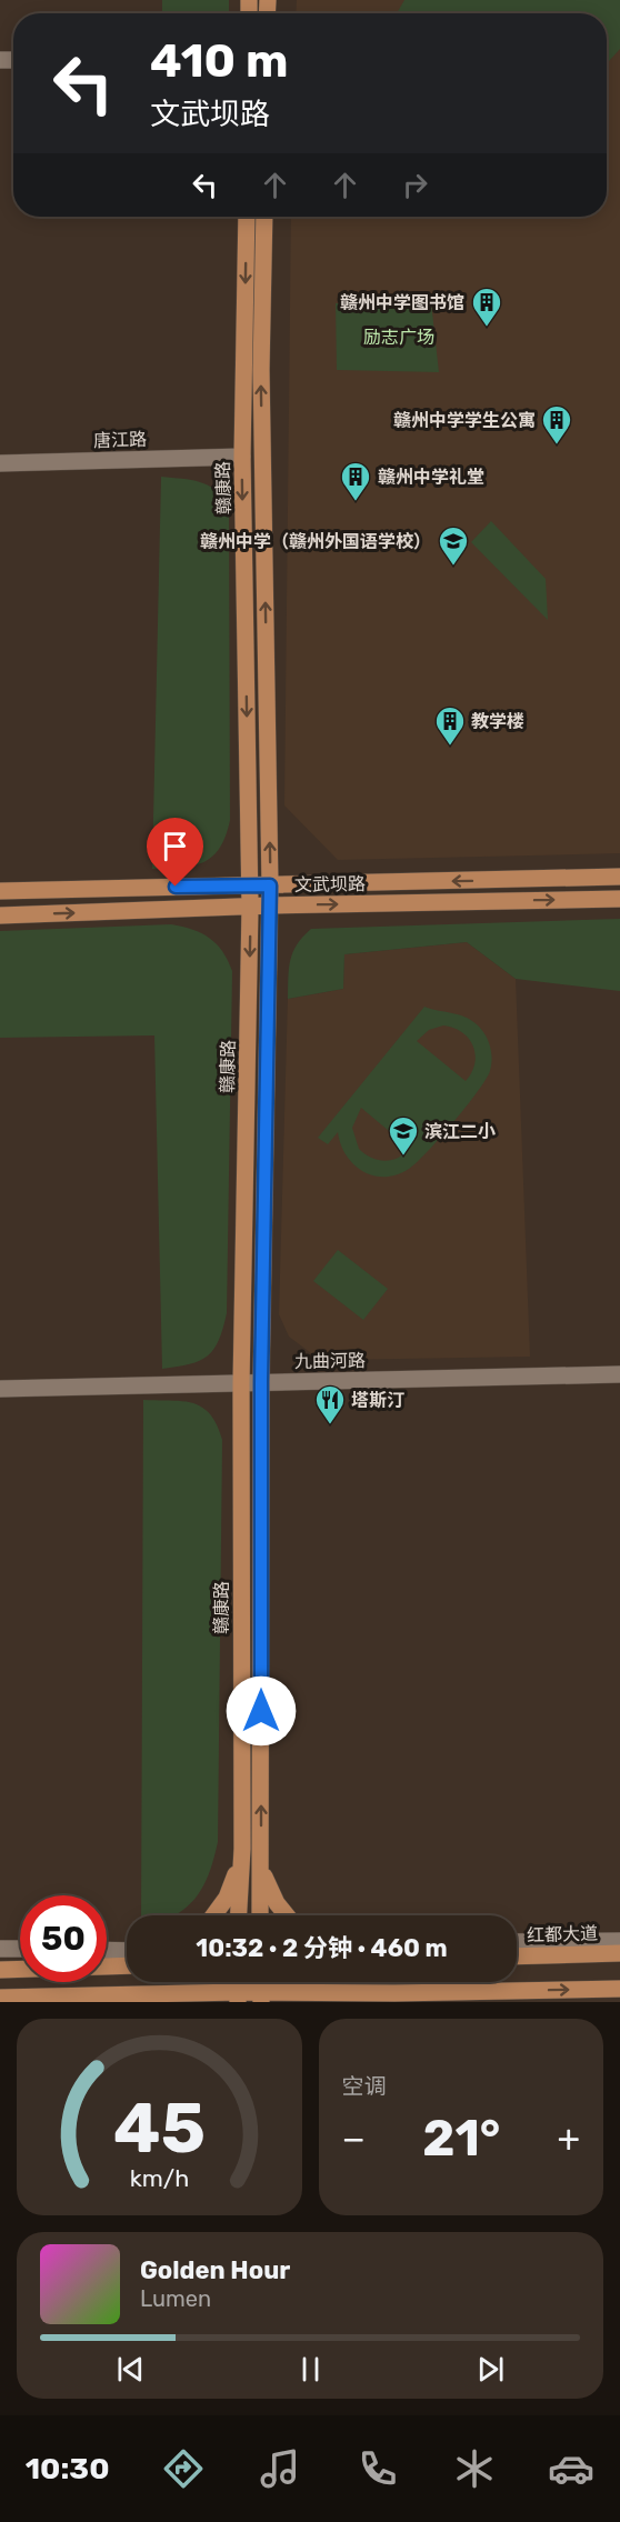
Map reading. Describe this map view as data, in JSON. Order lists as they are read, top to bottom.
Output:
{
  "streets": {
    "main road": ["赣康路", "文武坝路", "红都大道"],
    "street": ["唐江路", "九曲河路"]
  },
  "crossings": [
    ["唐江路", "赣康路"],
    ["赣康路", "文武坝路"],
    ["赣康路", "九曲河路"]
  ],
  "parks": ["励志广场"],
  "places": {
    "building": [
      "赣州中学图书馆",
      "赣州中学学生公寓",
      "赣州中学礼堂",
      "教学楼"
    ],
    "school or university": ["赣州中学（赣州外国语学校）", "滨江二小"],
    "restaurant": ["塔斯汀"]
  },
  "page": {
    "turn": ["410 m", "文武坝路"],
    "limit": "50",
    "trip": "10:32 · 2 分钟 · 460 m",
    "tile": "空调",
    "heat": ["−", "21°", "+"],
    "song": ["Golden Hour", "Lumen"],
    "tabs": "10:30",
    "gauge": ["45", "km/h"]
  }
}
